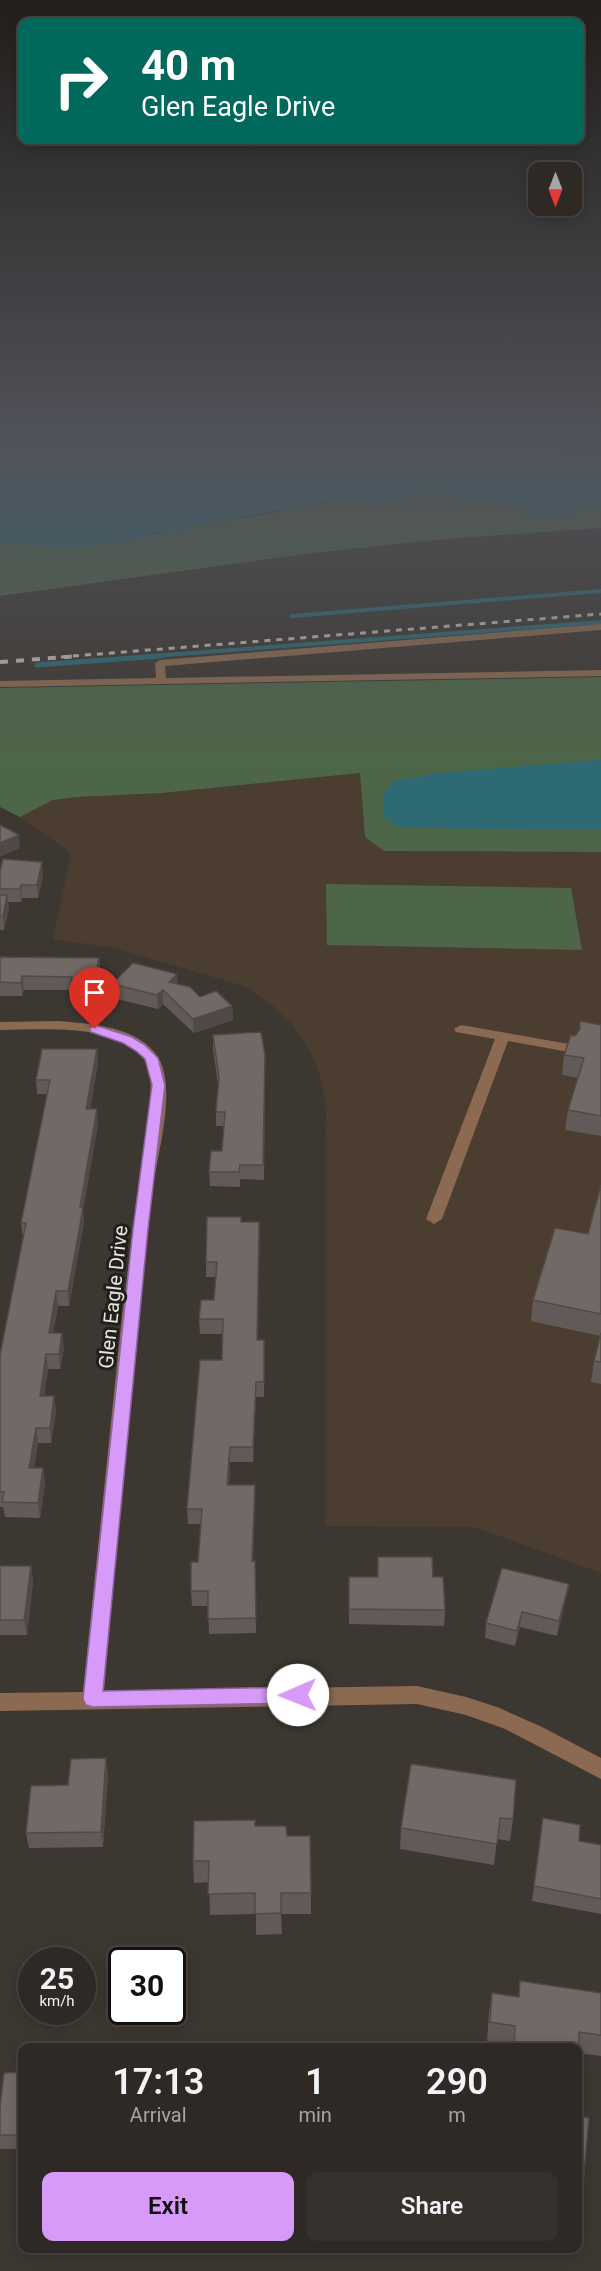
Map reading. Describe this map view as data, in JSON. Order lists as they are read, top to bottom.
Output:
{
  "streets": {
    "street": ["Glen Eagle Drive"]
  },
  "north": "bottom",
  "page": {
    "turn": ["40 m", "Glen Eagle Drive"],
    "speed": "25 km/h",
    "limit": "30",
    "eta": [
      "17:13",
      "Arrival",
      "1",
      "min",
      "290",
      "m"
    ],
    "buttons": ["Exit", "Share"]
  }
}
